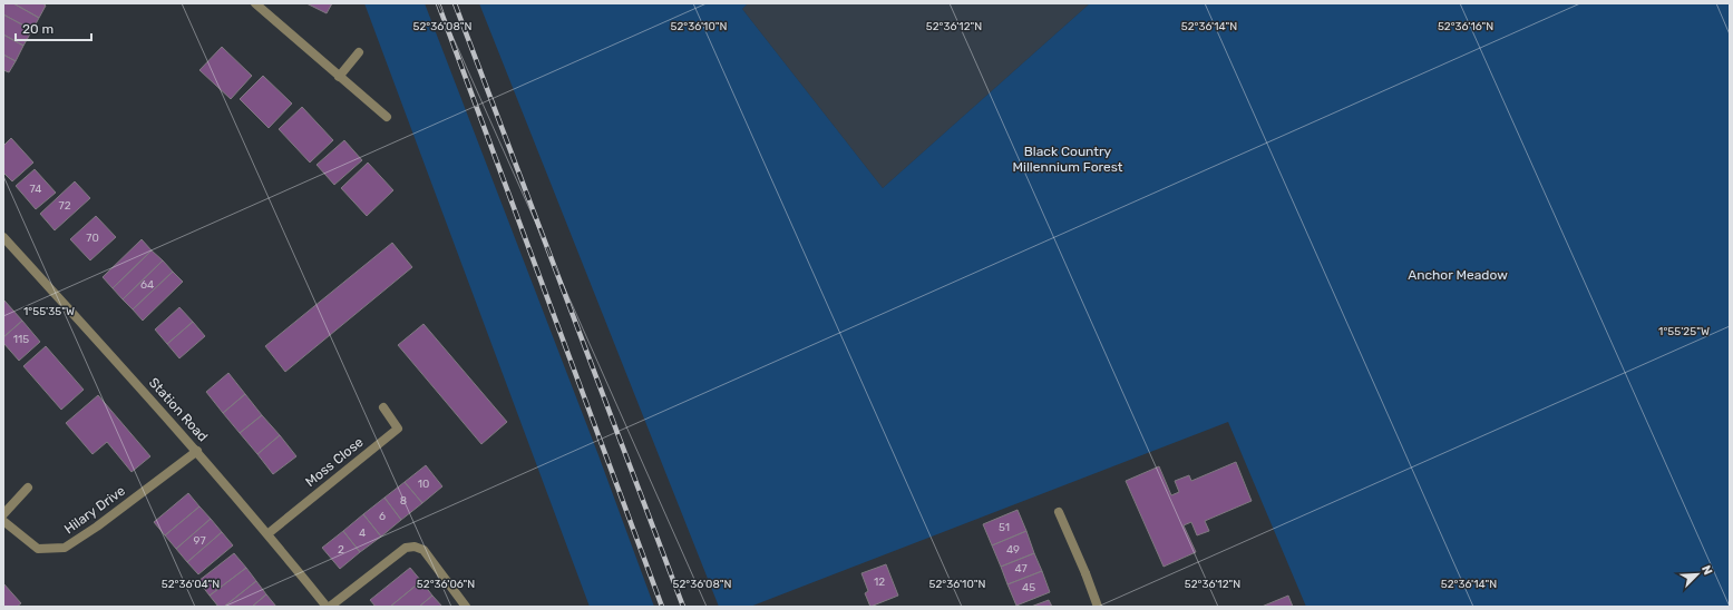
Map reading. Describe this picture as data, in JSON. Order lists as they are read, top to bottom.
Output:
{
  "streets": {
    "street": ["Station Road", "Moss Close", "Hilary Drive"]
  },
  "crossings": [
    ["Station Road", "Moss Close"],
    ["Station Road", "Hilary Drive"]
  ],
  "parks": ["Black Country Millennium Forest", "Anchor Meadow"],
  "house_numbers": [
    "74",
    "72",
    "70",
    "64",
    "115",
    "10",
    "8",
    "6",
    "51",
    "4",
    "97",
    "2",
    "49",
    "47",
    "12",
    "45"
  ],
  "scale_bar": "20 m",
  "north": "top right",
  "coordinates": [
    "52°36'16\"N",
    "52°36'08\"N",
    "52°36'10\"N",
    "52°36'12\"N",
    "52°36'14\"N",
    "1°55'35\"W",
    "1°55'25\"W",
    "52°36'04\"N",
    "52°36'06\"N"
  ]
}
